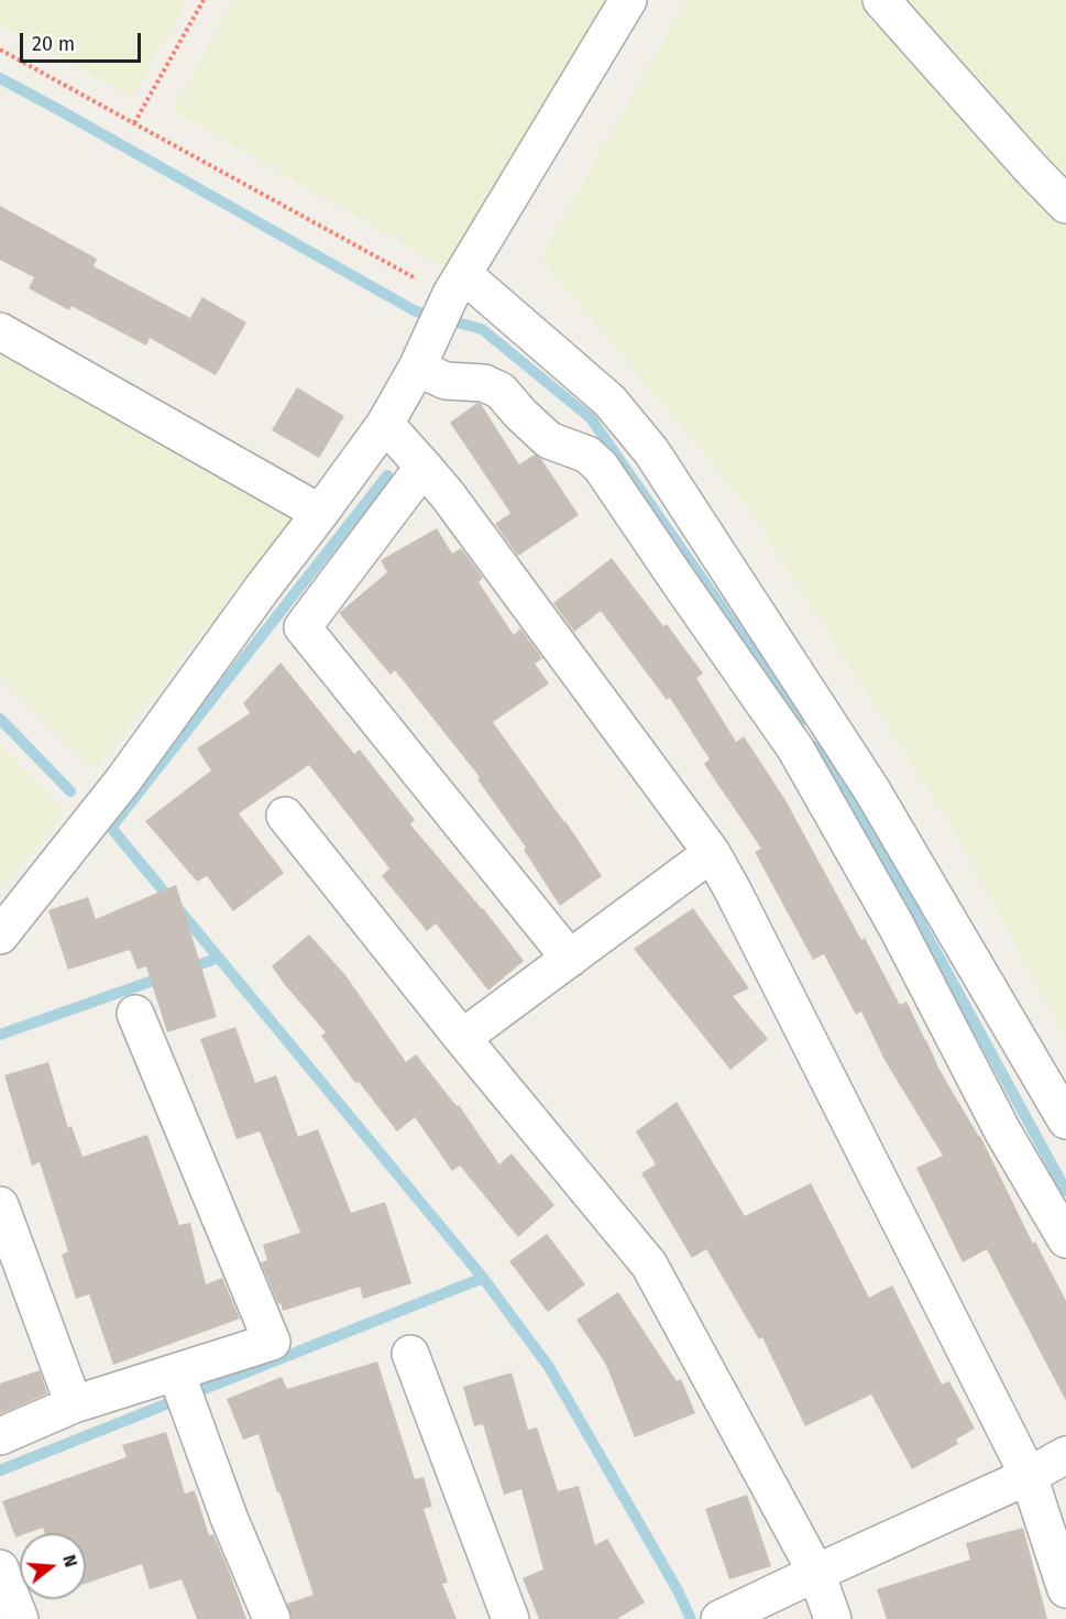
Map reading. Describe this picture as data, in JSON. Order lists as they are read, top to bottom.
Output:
{
  "scale_bar": "20 m",
  "north": "right"
}
